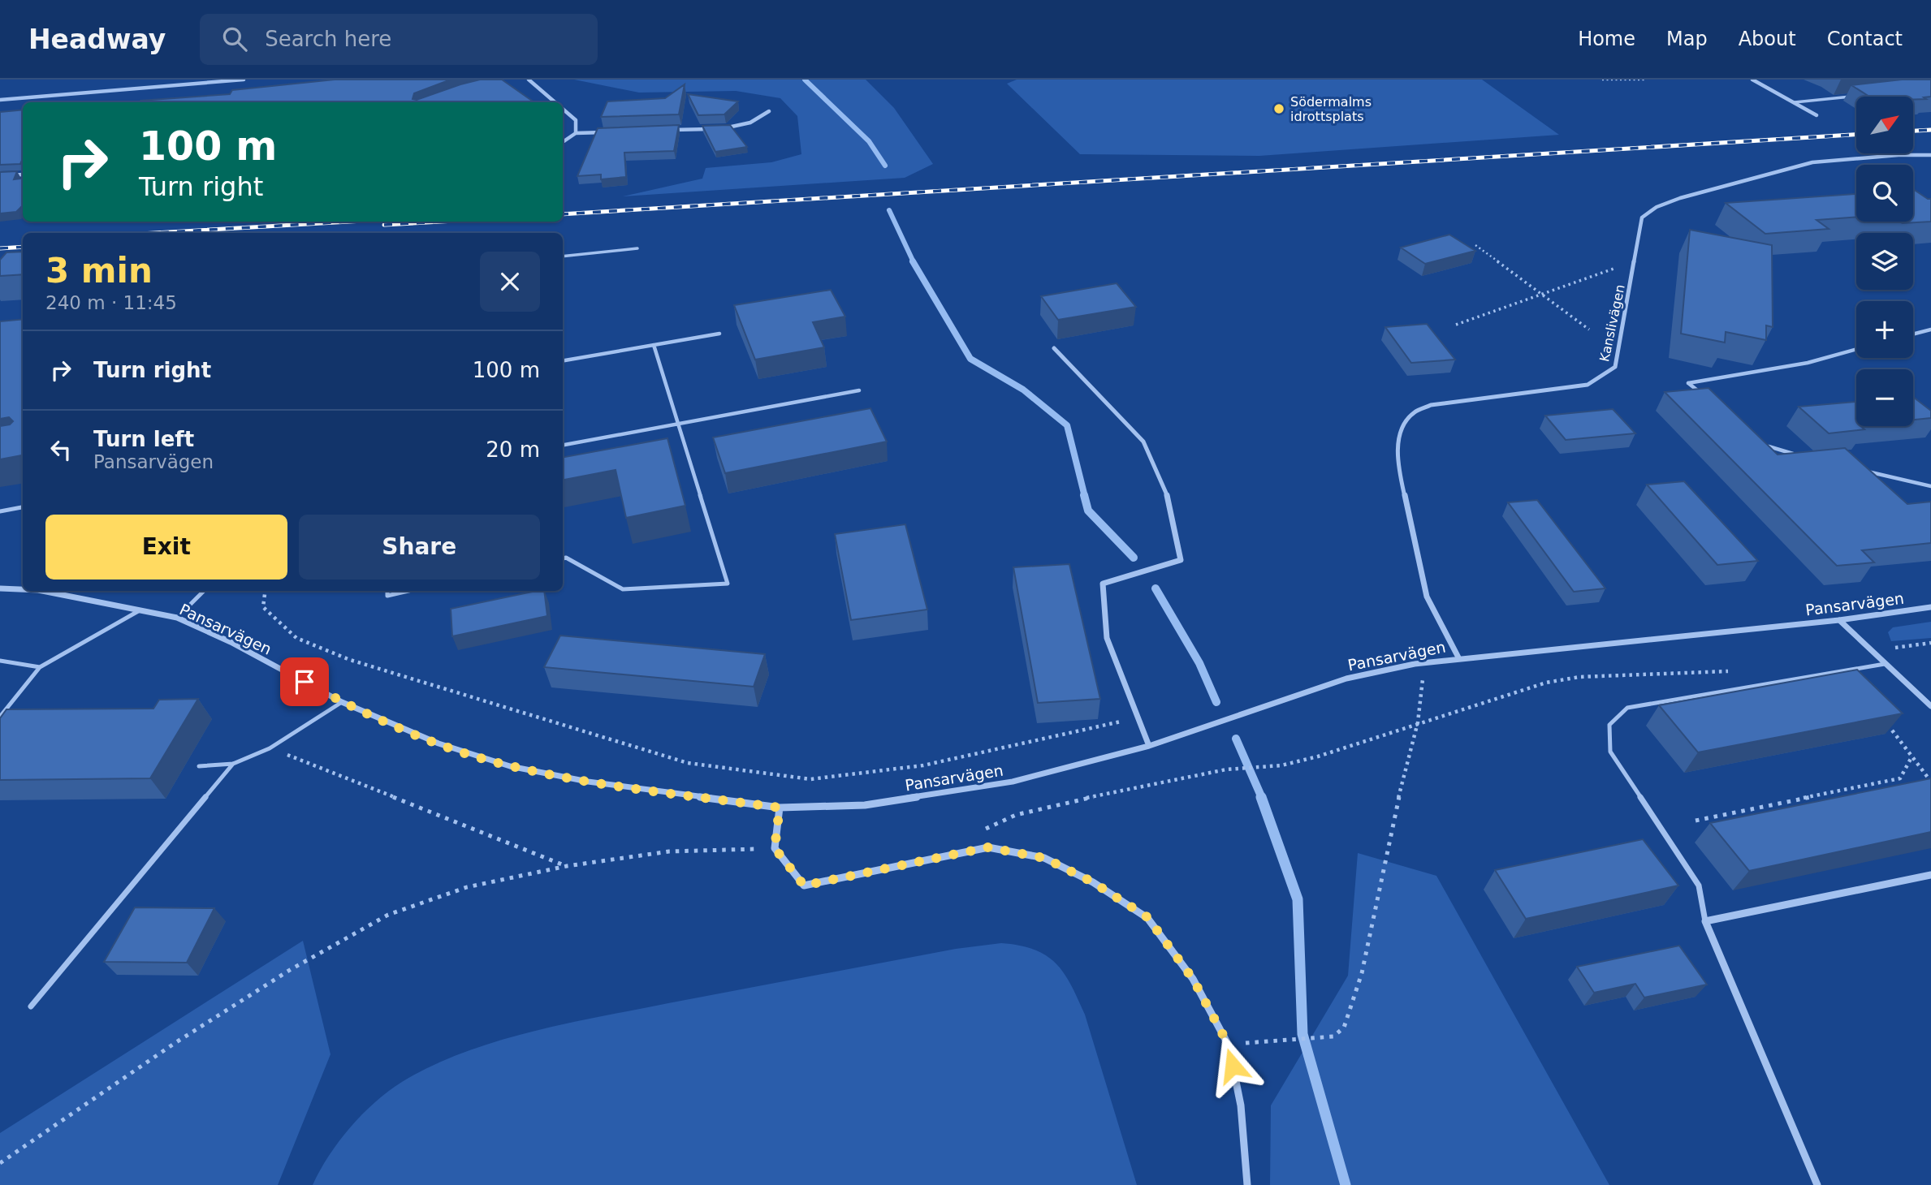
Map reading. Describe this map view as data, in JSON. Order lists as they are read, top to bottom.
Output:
{
  "streets": {
    "street": ["Kanslivägen", "Pansarvägen"]
  },
  "crossings": [
    ["Kanslivägen", "Pansarvägen"]
  ],
  "places": ["Södermalms idrottsplats"],
  "north": "top right",
  "page": {
    "header": "Headway",
    "search": "Search here",
    "nav": [
      "Home",
      "Map",
      "About",
      "Contact"
    ],
    "map_buttons": ["+", "−"],
    "turn": ["100 m", "Turn right"],
    "heading": ["3 min", "240 m · 11:45"],
    "list": [
      {
        "name": "Turn right",
        "value": "100 m"
      },
      {
        "name": "Turn left",
        "note": "Pansarvägen",
        "value": "20 m"
      }
    ],
    "buttons": ["Exit", "Share"]
  }
}
